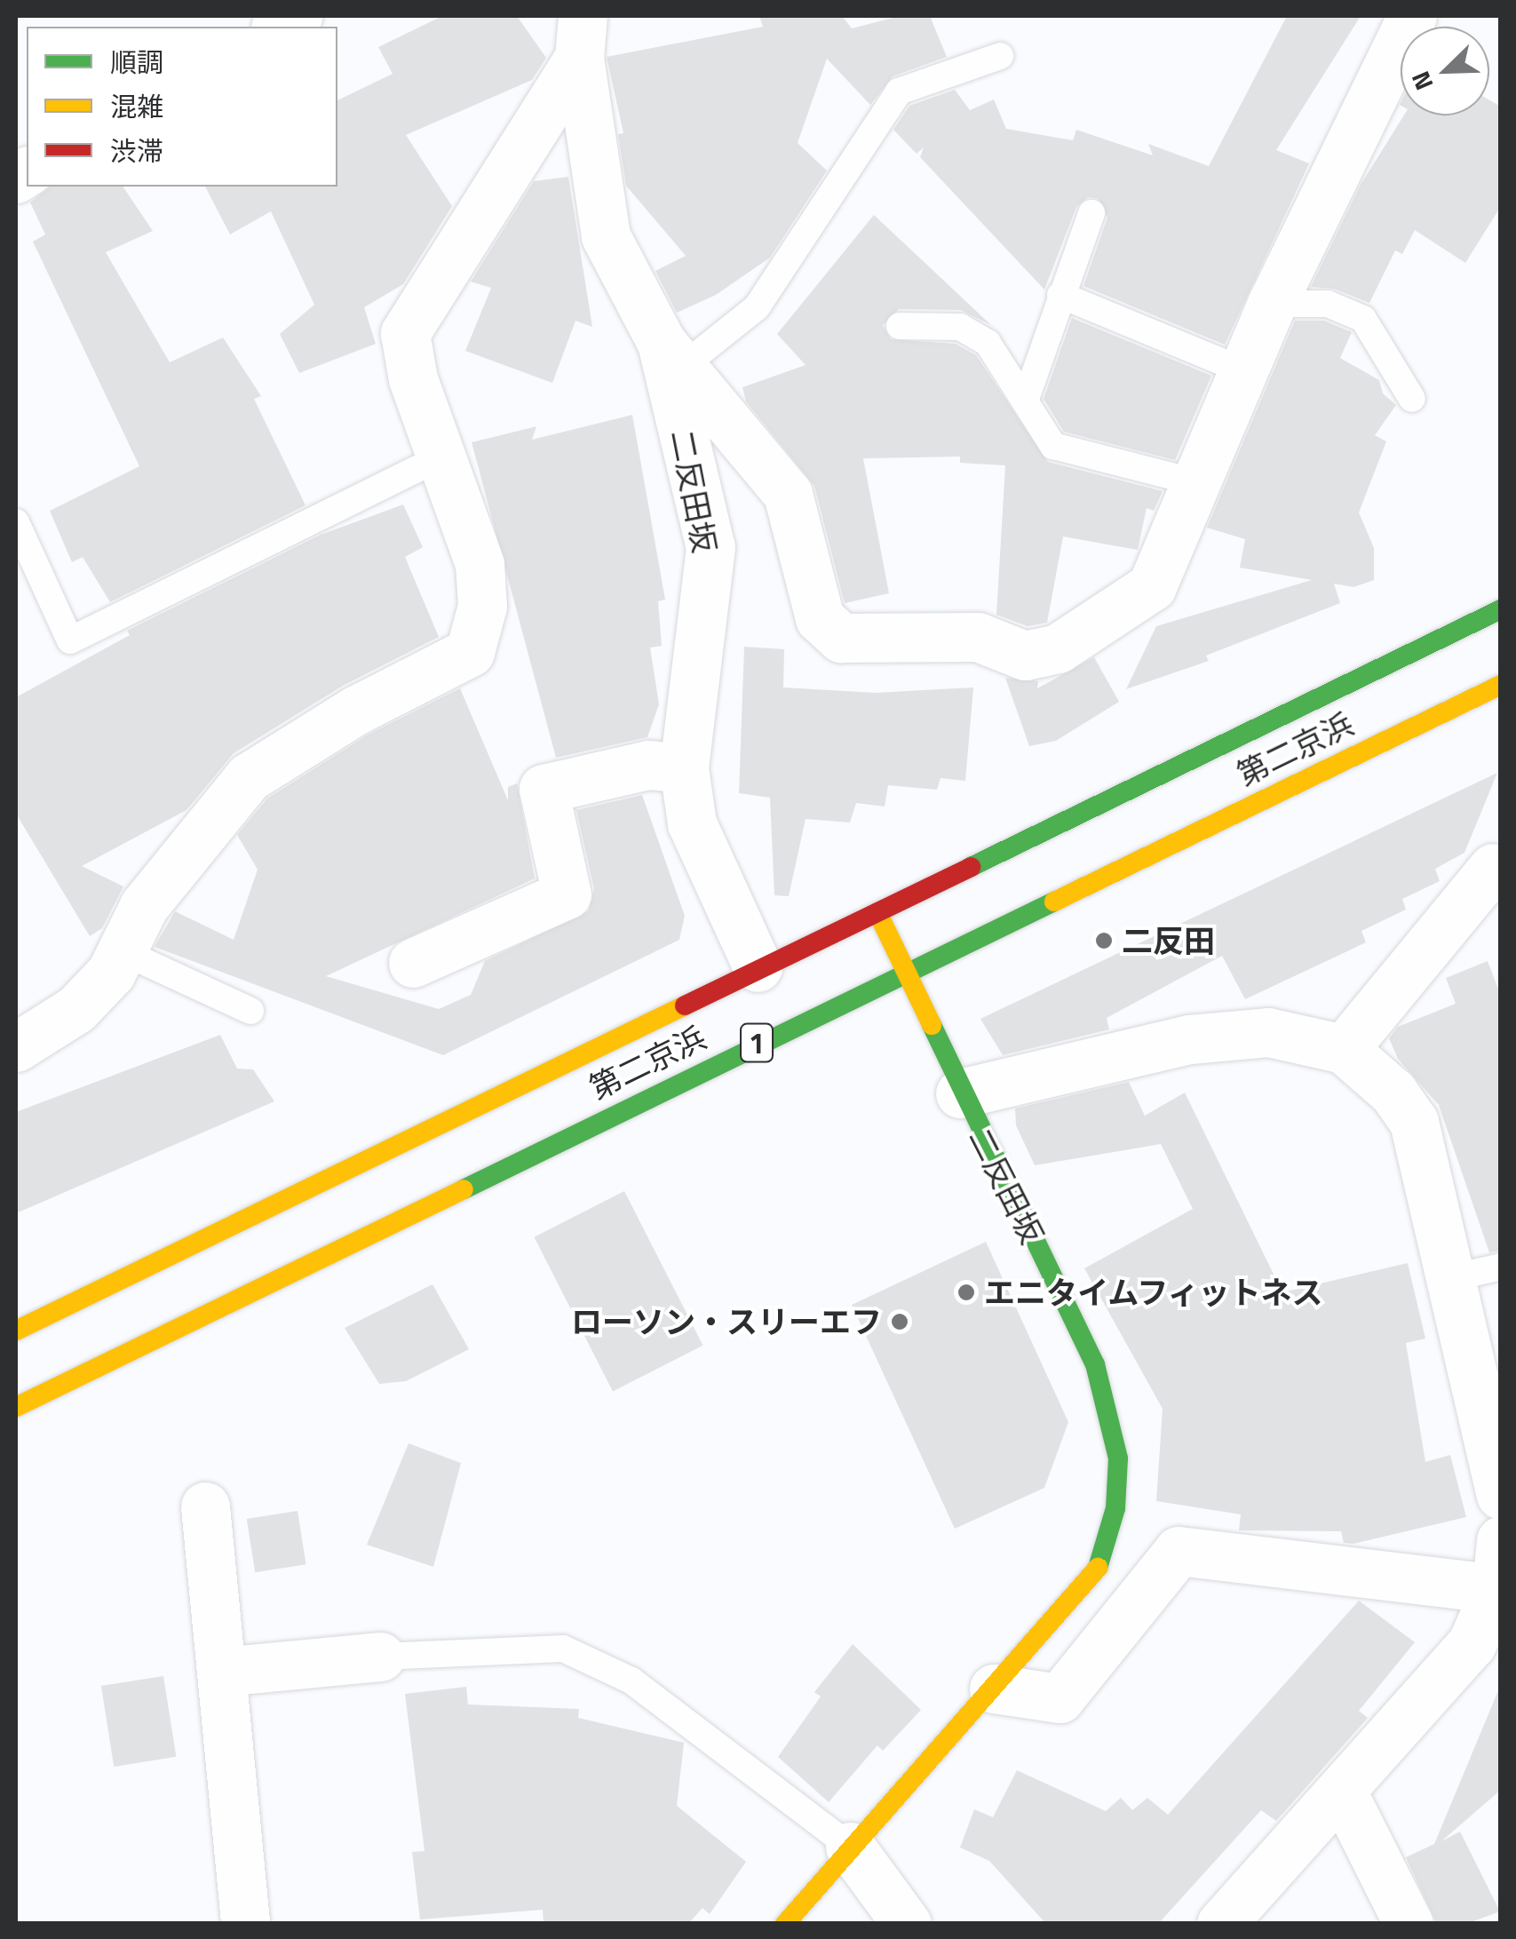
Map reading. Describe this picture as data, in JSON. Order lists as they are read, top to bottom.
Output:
{
  "streets": {
    "main road": ["二反田坂", "第二京浜", "1"]
  },
  "crossings": [
    ["二反田坂", "第二京浜"]
  ],
  "places": ["二反田", "エニタイムフィットネス", "ローソン・スリーエフ"],
  "legend": ["順調", "混雑", "渋滞"],
  "north": "bottom left"
}
